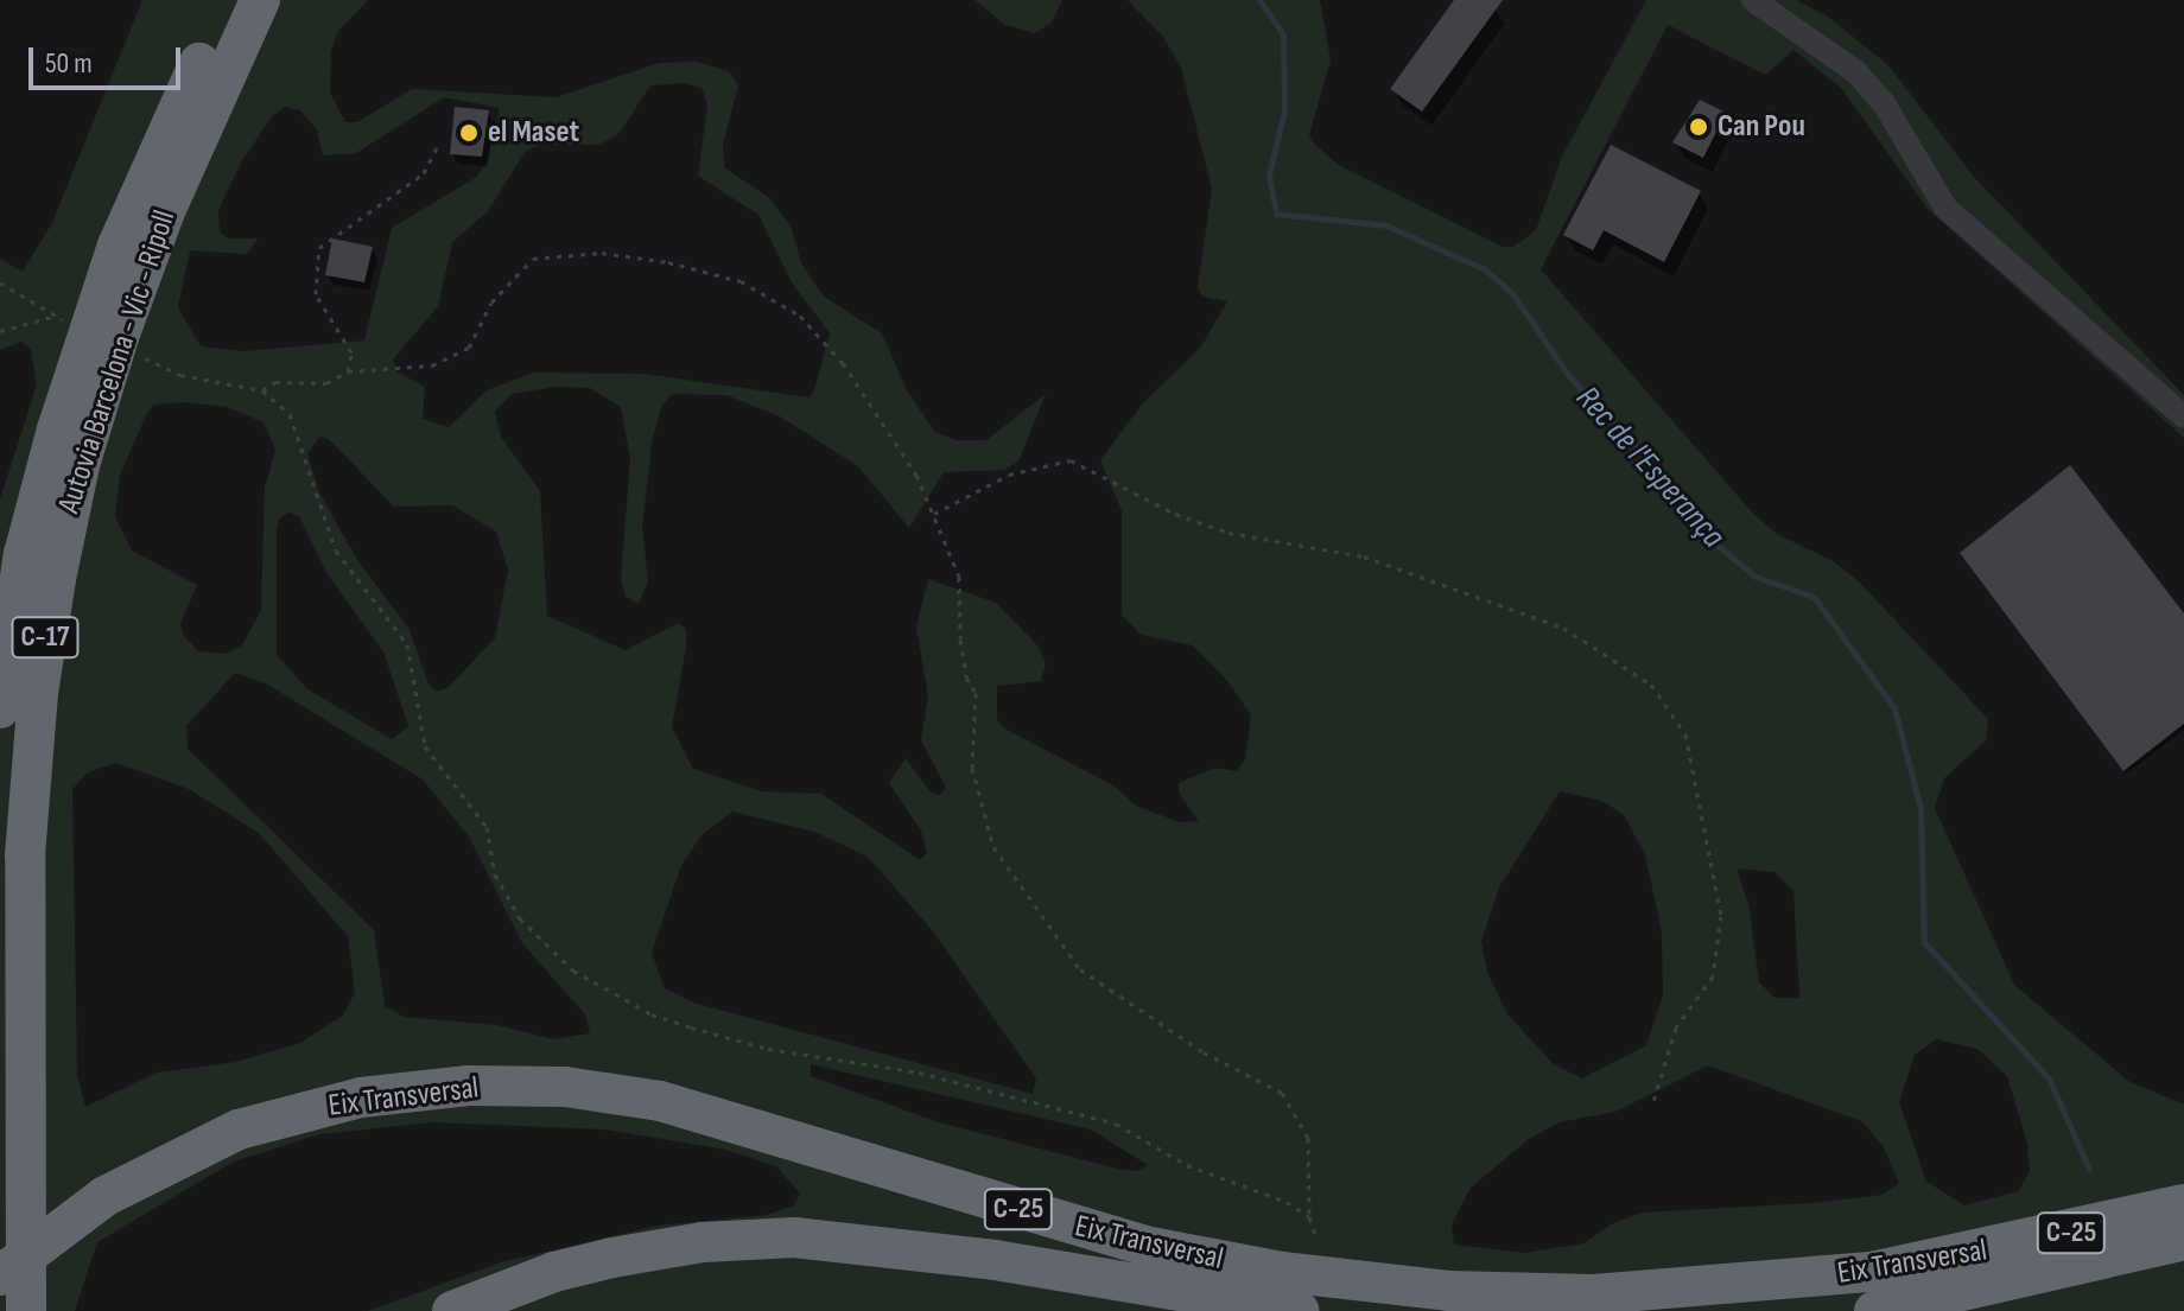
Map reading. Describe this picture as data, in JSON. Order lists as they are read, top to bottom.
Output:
{
  "streets": {
    "highway": [
      "Autovia Barcelona - Vic - Ripoll",
      "C-17",
      "Eix Transversal",
      "C-25"
    ]
  },
  "water": ["Rec de l'Esperança"],
  "places": ["Can Pou", "el Maset"],
  "scale_bar": "50 m"
}
